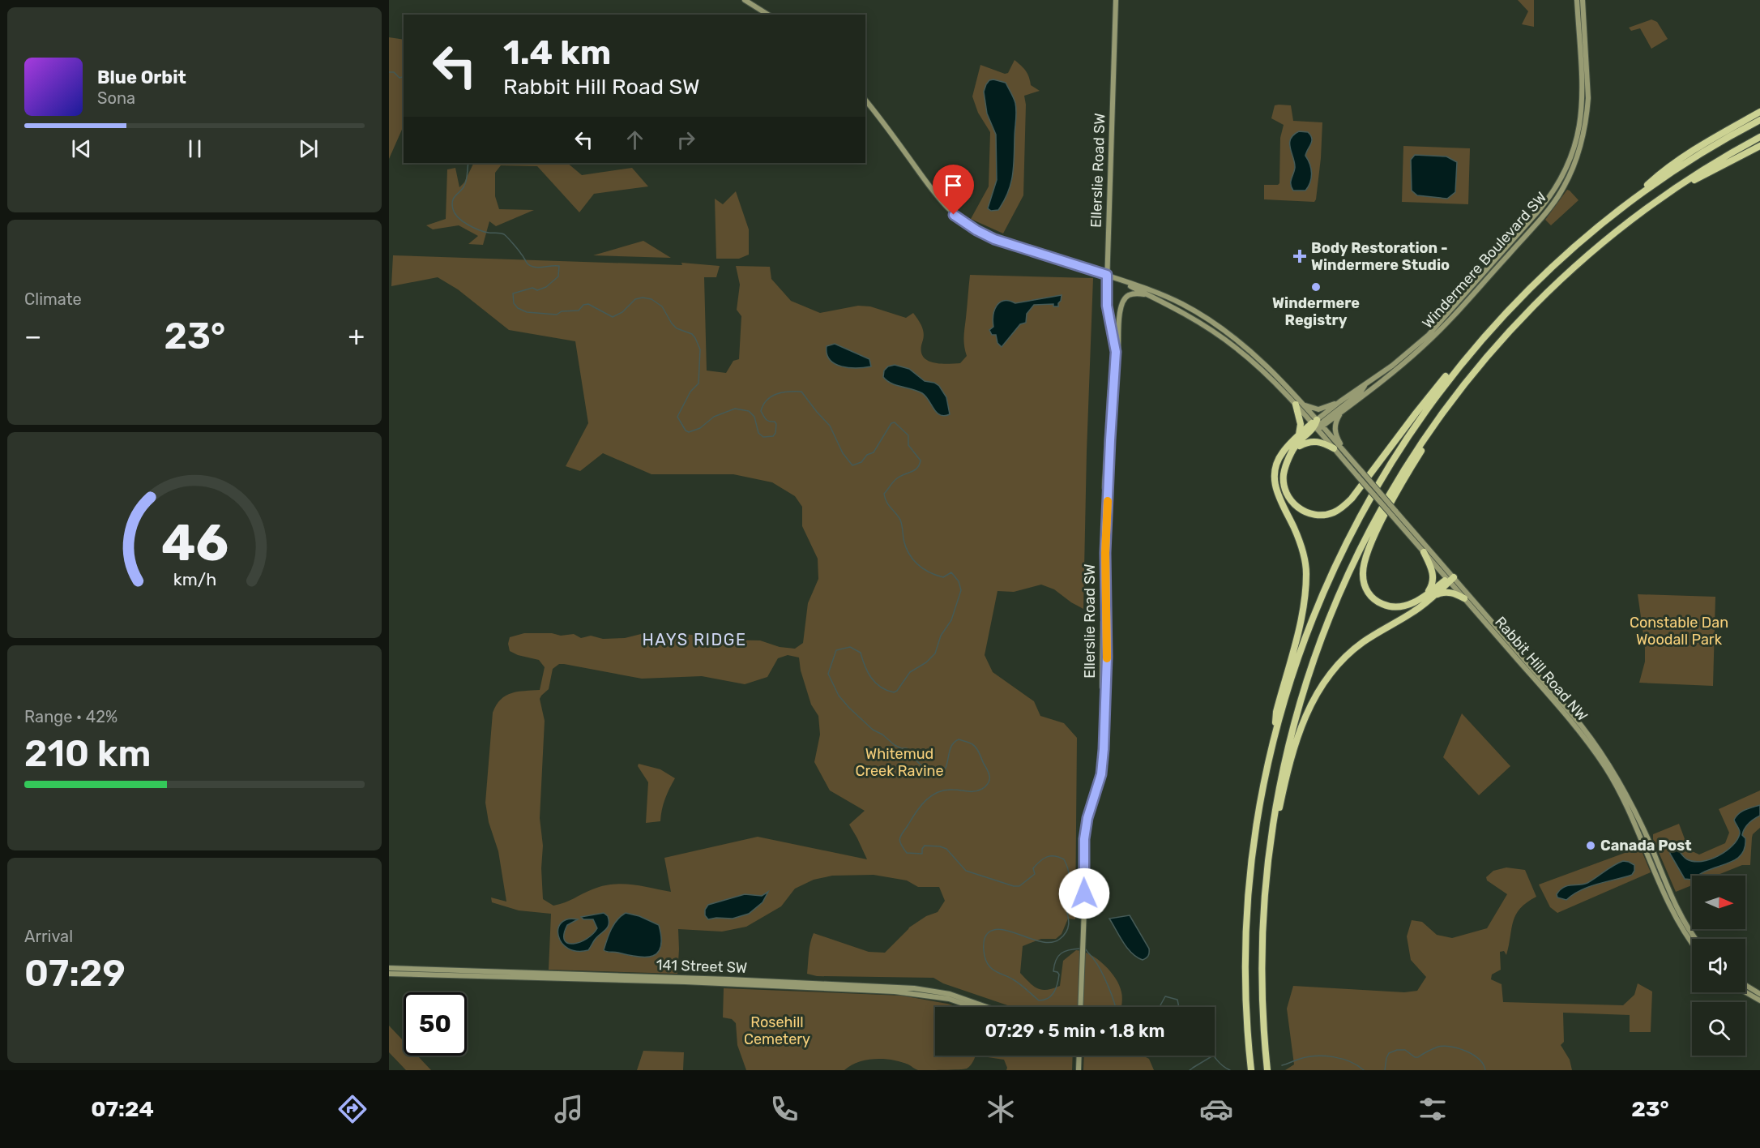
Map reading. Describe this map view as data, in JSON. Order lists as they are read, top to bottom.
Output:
{
  "streets": {
    "main road": [
      "Ellerslie Road SW",
      "Windermere Boulevard SW",
      "Rabbit Hill Road NW",
      "141 Street SW"
    ]
  },
  "crossings": [
    ["Windermere Boulevard SW", "Rabbit Hill Road NW"]
  ],
  "districts": ["HAYS RIDGE"],
  "parks": ["Constable Dan Woodall Park", "Whitemud Creek Ravine", "Rosehill Cemetery"],
  "places": {
    "health": ["Body Restoration - Windermere Studio"],
    "other": ["Windermere Registry", "Canada Post"]
  },
  "north": "right",
  "page": {
    "turn": ["1.4 km", "Rabbit Hill Road SW"],
    "song": ["Blue Orbit", "Sona"],
    "tile": [
      "Climate",
      ["Range · 42%", "210 km"],
      ["Arrival", "07:29"]
    ],
    "heat": ["−", "23°", "+"],
    "limit": "50",
    "trip": "07:29 · 5 min · 1.8 km",
    "tabs": ["07:24", "23°"],
    "gauge": ["46", "km/h"]
  }
}
